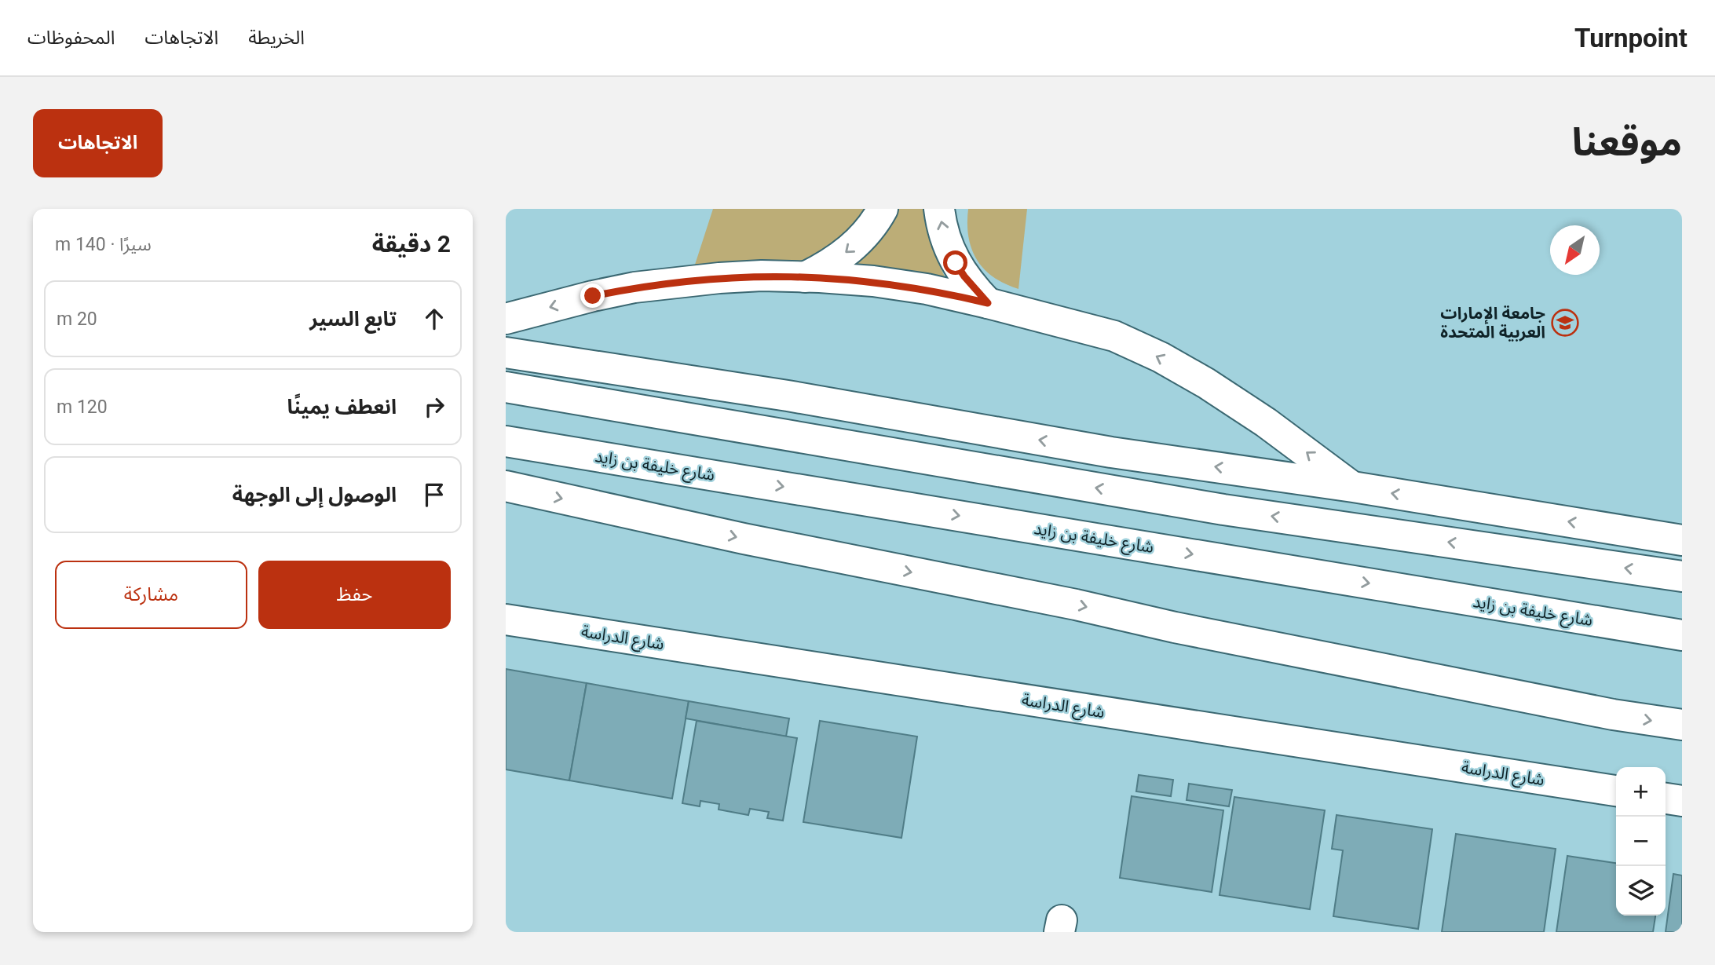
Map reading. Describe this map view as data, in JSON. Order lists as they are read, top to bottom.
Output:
{
  "streets": {
    "main road": ["شارع خليفة بن زايد", "شارع الدراسة"]
  },
  "places": {
    "school or university": ["جامعة الإمارات العربية المتحدة"]
  },
  "north": "bottom left",
  "page": {
    "header": "Turnpoint",
    "nav": ["الخريطة", "الاتجاهات", "المحفوظات"],
    "title": "موقعنا",
    "buttons": [
      "الاتجاهات",
      ["حفظ", "مشاركة"]
    ],
    "heading": ["2 دقيقة", "سيرًا · 140 m"],
    "list": [
      ["تابع السير", "20 m"],
      ["انعطف يمينًا", "120 m"],
      "الوصول إلى الوجهة"
    ],
    "map_buttons": ["+", "−"]
  }
}
